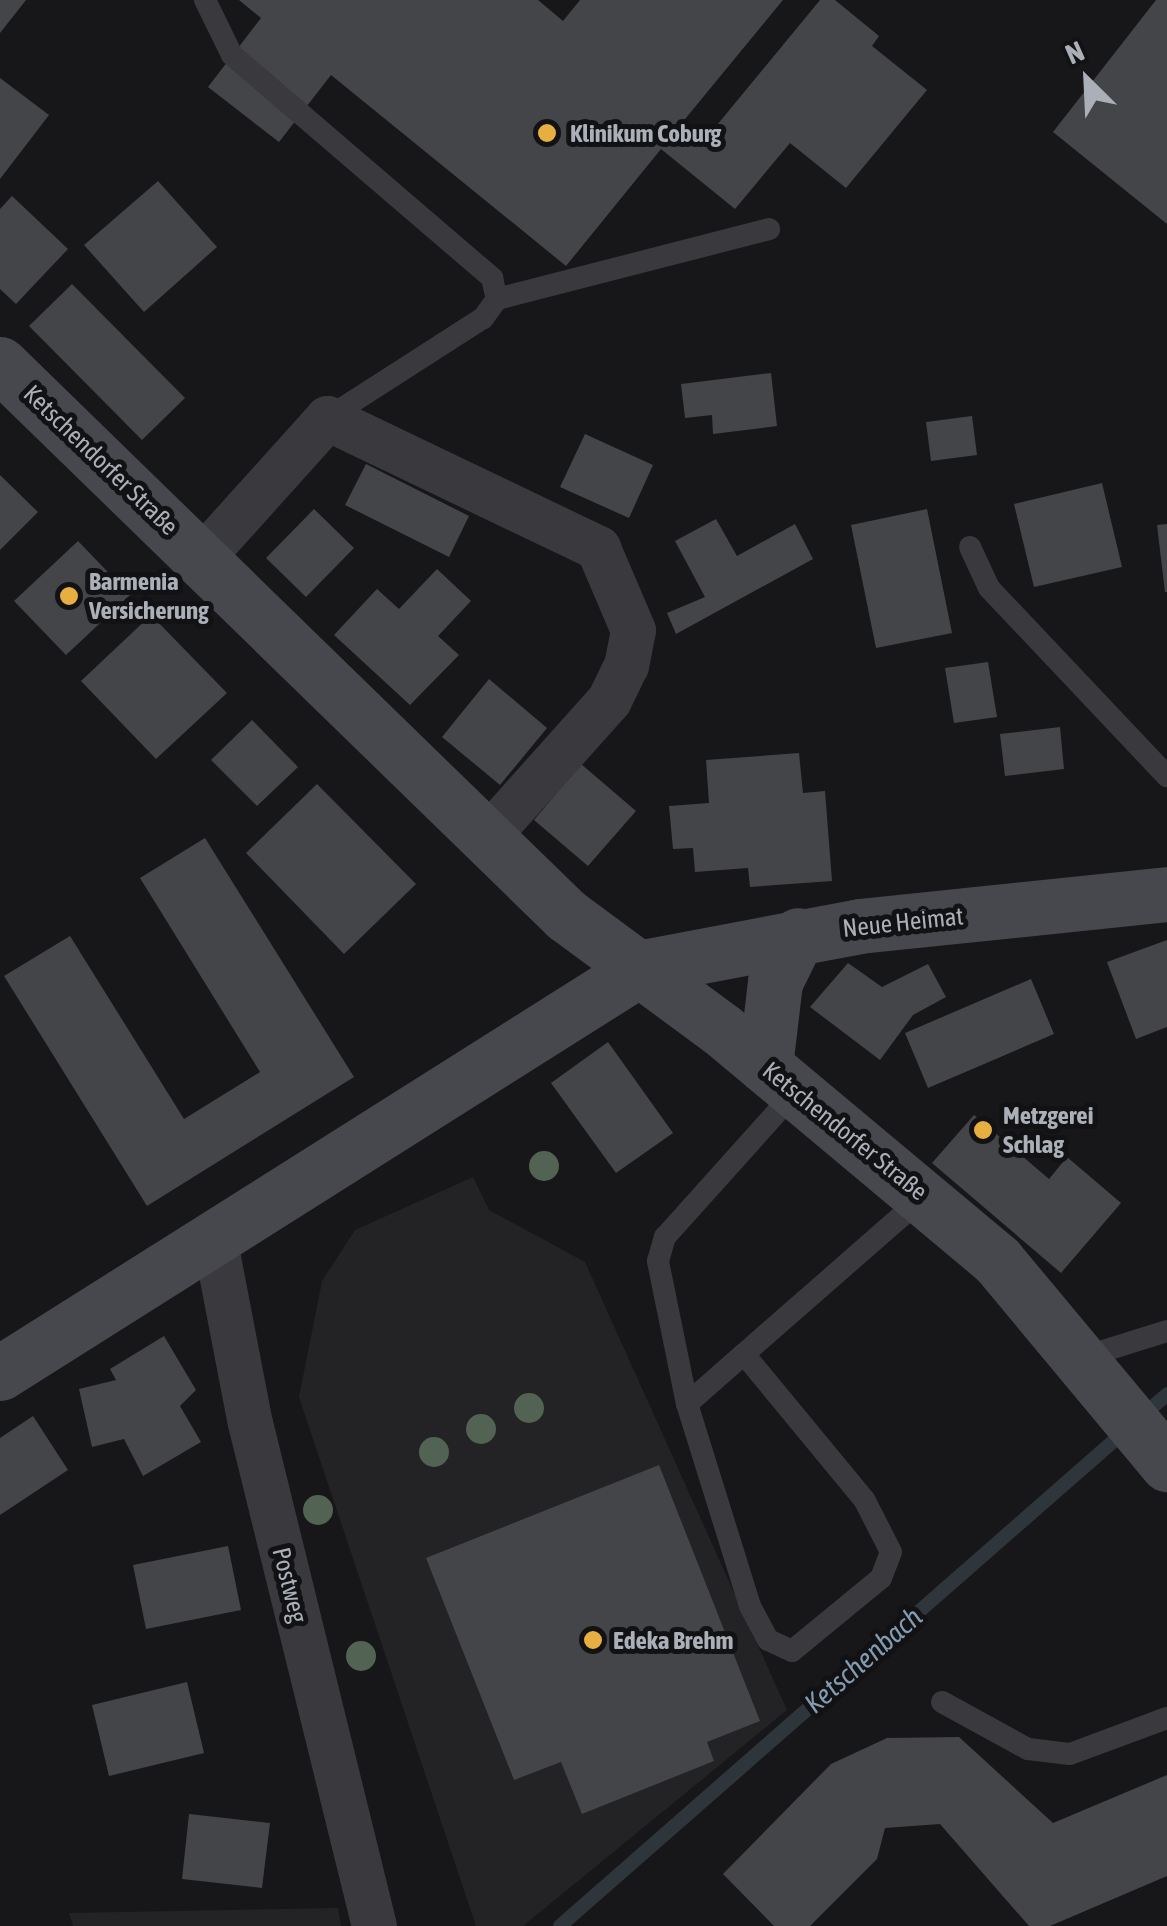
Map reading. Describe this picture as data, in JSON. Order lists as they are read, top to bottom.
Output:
{
  "streets": {
    "street": ["Ketschendorfer Straße", "Neue Heimat", "Postweg"]
  },
  "crossings": [
    ["Ketschendorfer Straße", "Neue Heimat"]
  ],
  "water": ["Ketschenbach"],
  "places": [
    "Klinikum Coburg",
    "Barmenia Versicherung",
    "Metzgerei Schlag",
    "Edeka Brehm"
  ],
  "north": "top left"
}
